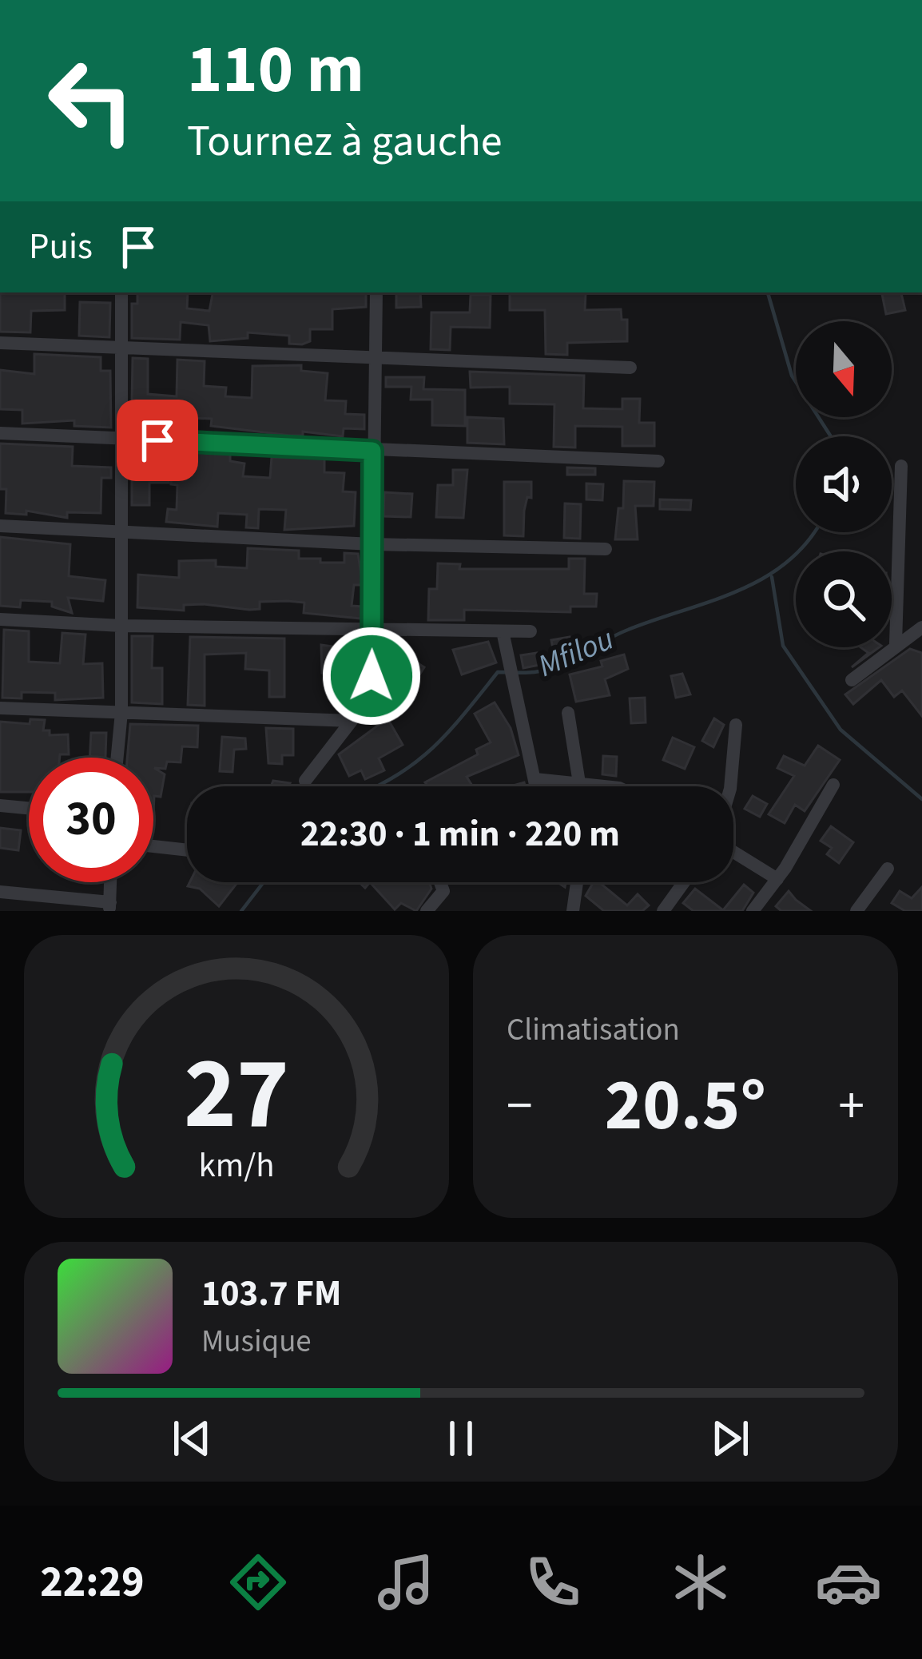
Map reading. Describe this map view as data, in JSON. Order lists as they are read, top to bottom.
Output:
{
  "water": ["Mfilou"],
  "north": "bottom",
  "page": {
    "turn": ["110 m", "Tournez à gauche"],
    "then": "Puis",
    "limit": "30",
    "trip": "22:30 · 1 min · 220 m",
    "tile": "Climatisation",
    "heat": ["−", "20.5°", "+"],
    "song": ["103.7 FM", "Musique"],
    "tabs": "22:29",
    "gauge": ["27", "km/h"]
  }
}
